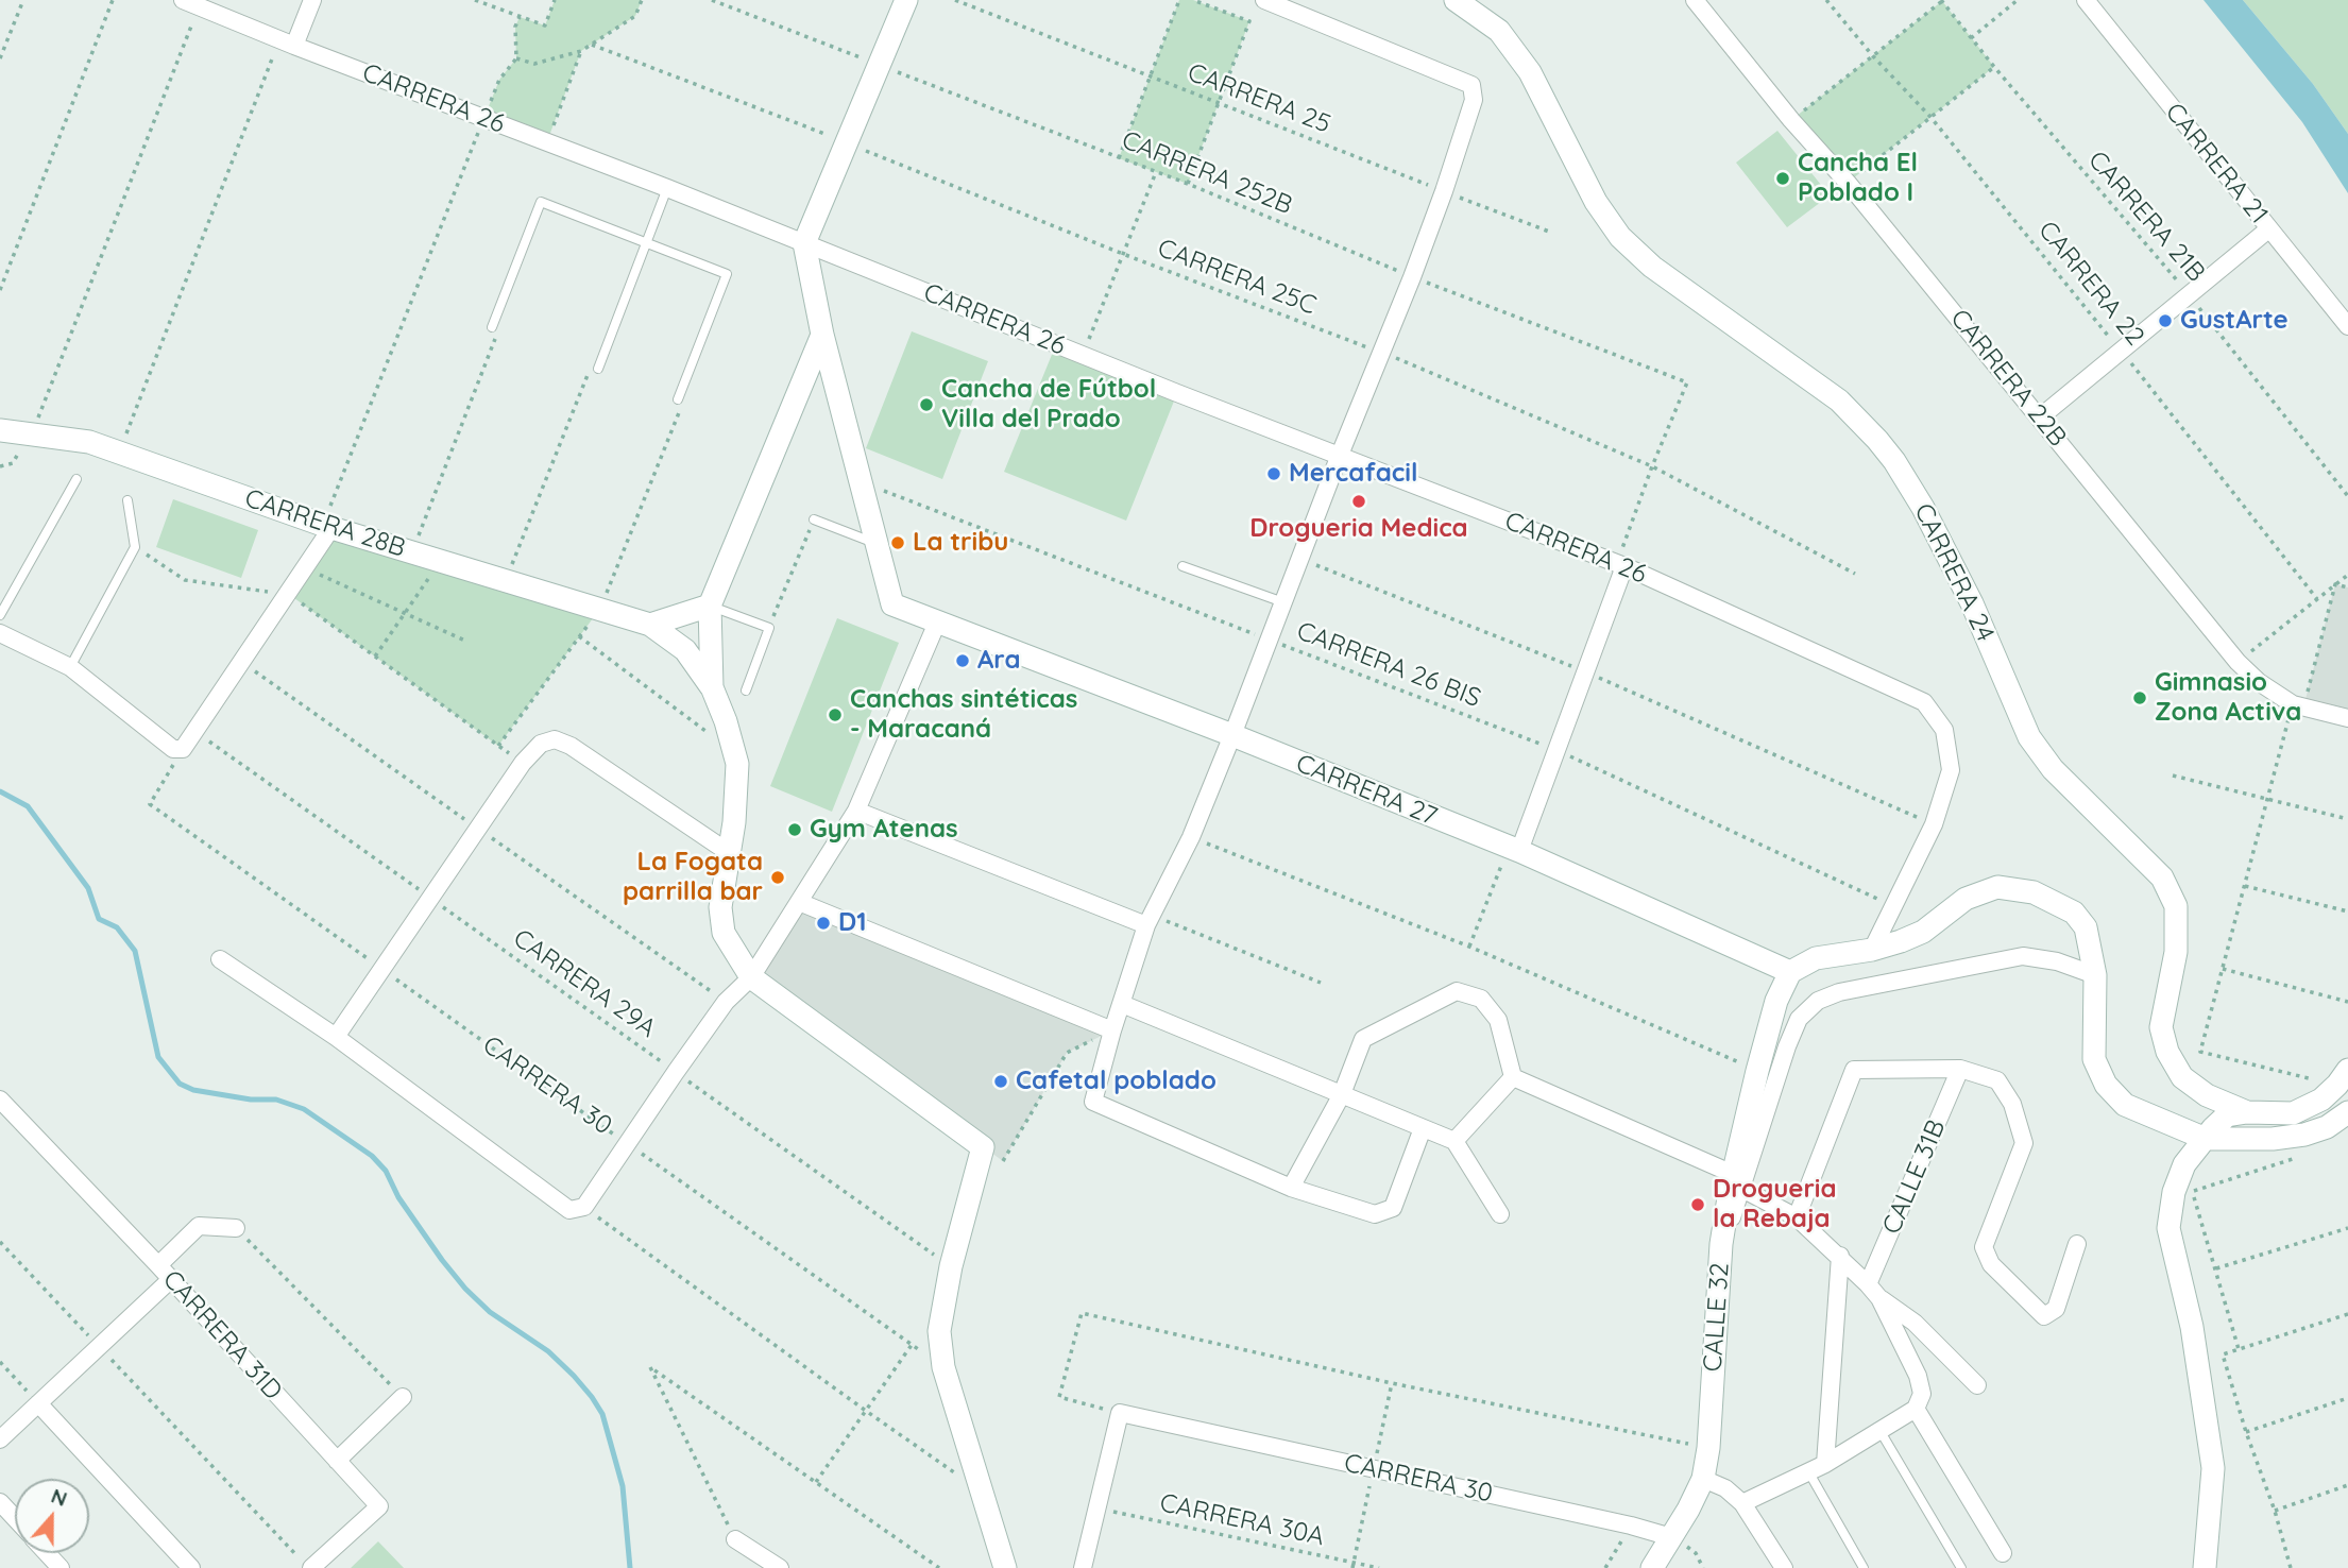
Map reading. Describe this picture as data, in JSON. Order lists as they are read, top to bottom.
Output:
{
  "streets": {
    "main road": [
      "CARRERA 28B",
      "CARRERA 24",
      "CARRERA 27",
      "CALLE 32"
    ],
    "street": [
      "CARRERA 26",
      "CARRERA 21",
      "CARRERA 22B",
      "CARRERA 30",
      "CALLE 31B",
      "CARRERA 31D"
    ],
    "path": [
      "CARRERA 25",
      "CARRERA 252B",
      "CARRERA 21B",
      "CARRERA 25C",
      "CARRERA 22",
      "CARRERA 26 BIS",
      "CARRERA 29A",
      "CARRERA 30A"
    ]
  },
  "crossings": [
    ["CARRERA 252B", "CARRERA 25C"],
    ["CARRERA 27", "CALLE 32"],
    ["CARRERA 30", "CALLE 32"]
  ],
  "places": [
    "Cancha El Poblado I",
    "GustArte",
    "Cancha de Fútbol Villa del Prado",
    "Mercafacil",
    "Drogueria Medica",
    "La tribu",
    "Ara",
    "Gimnasio Zona Activa",
    "Canchas sintéticas - Maracaná",
    "Gym Atenas",
    "La Fogata parrilla bar",
    "D1",
    "Cafetal poblado",
    "Drogueria la Rebaja"
  ],
  "north": "top"
}
